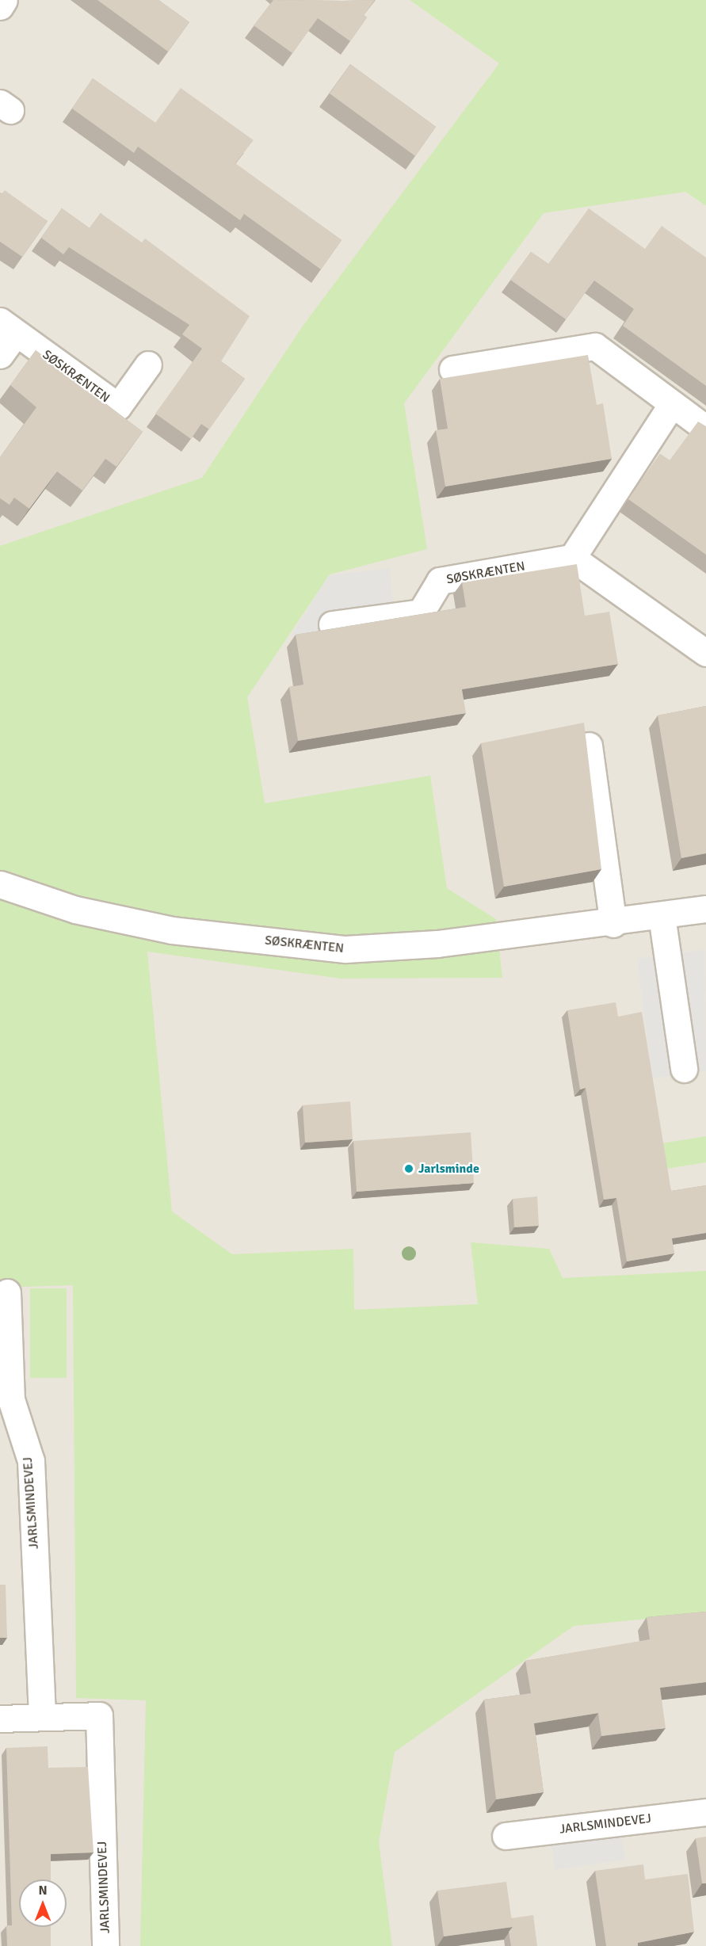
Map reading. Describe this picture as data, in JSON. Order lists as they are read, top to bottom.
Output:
{
  "streets": {
    "street": ["SØSKRÆNTEN", "JARLSMINDEVEJ"]
  },
  "places": ["Jarlsminde"],
  "north": "top"
}
